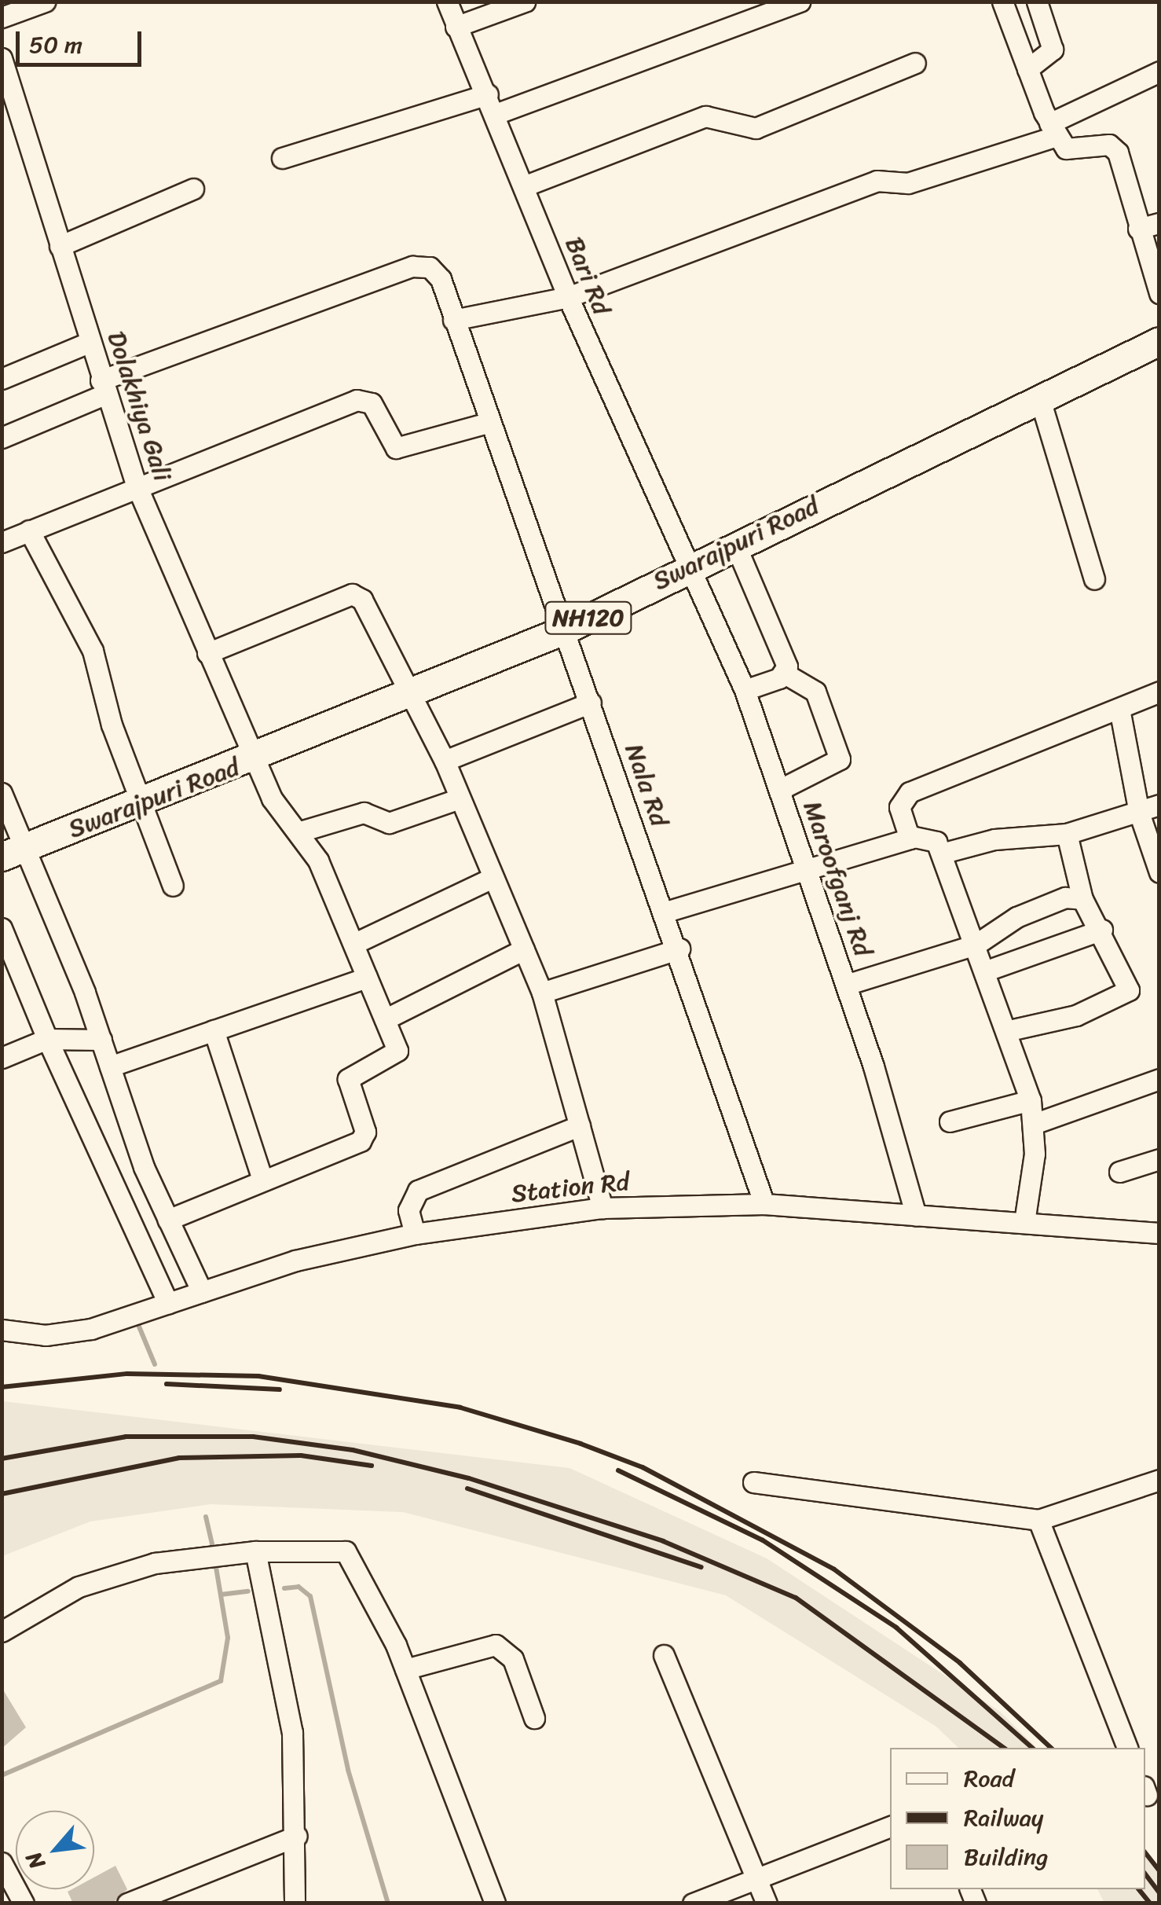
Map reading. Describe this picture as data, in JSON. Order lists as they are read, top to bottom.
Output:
{
  "streets": {
    "highway": ["Swarajpuri Road", "NH120"],
    "street": [
      "Bari Rd",
      "Dolakhiya Gali",
      "Nala Rd",
      "Maroofganj Rd",
      "Station Rd"
    ]
  },
  "crossings": [
    ["Bari Rd", "Swarajpuri Road"],
    ["Bari Rd", "Maroofganj Rd"],
    ["Dolakhiya Gali", "Swarajpuri Road"],
    ["Dolakhiya Gali", "Nala Rd"],
    ["Swarajpuri Road", "Nala Rd"],
    ["Swarajpuri Road", "Maroofganj Rd"],
    ["Nala Rd", "Station Rd"],
    ["Maroofganj Rd", "Station Rd"]
  ],
  "legend": ["Road", "Railway", "Building"],
  "scale_bar": "50 m",
  "north": "bottom left"
}
